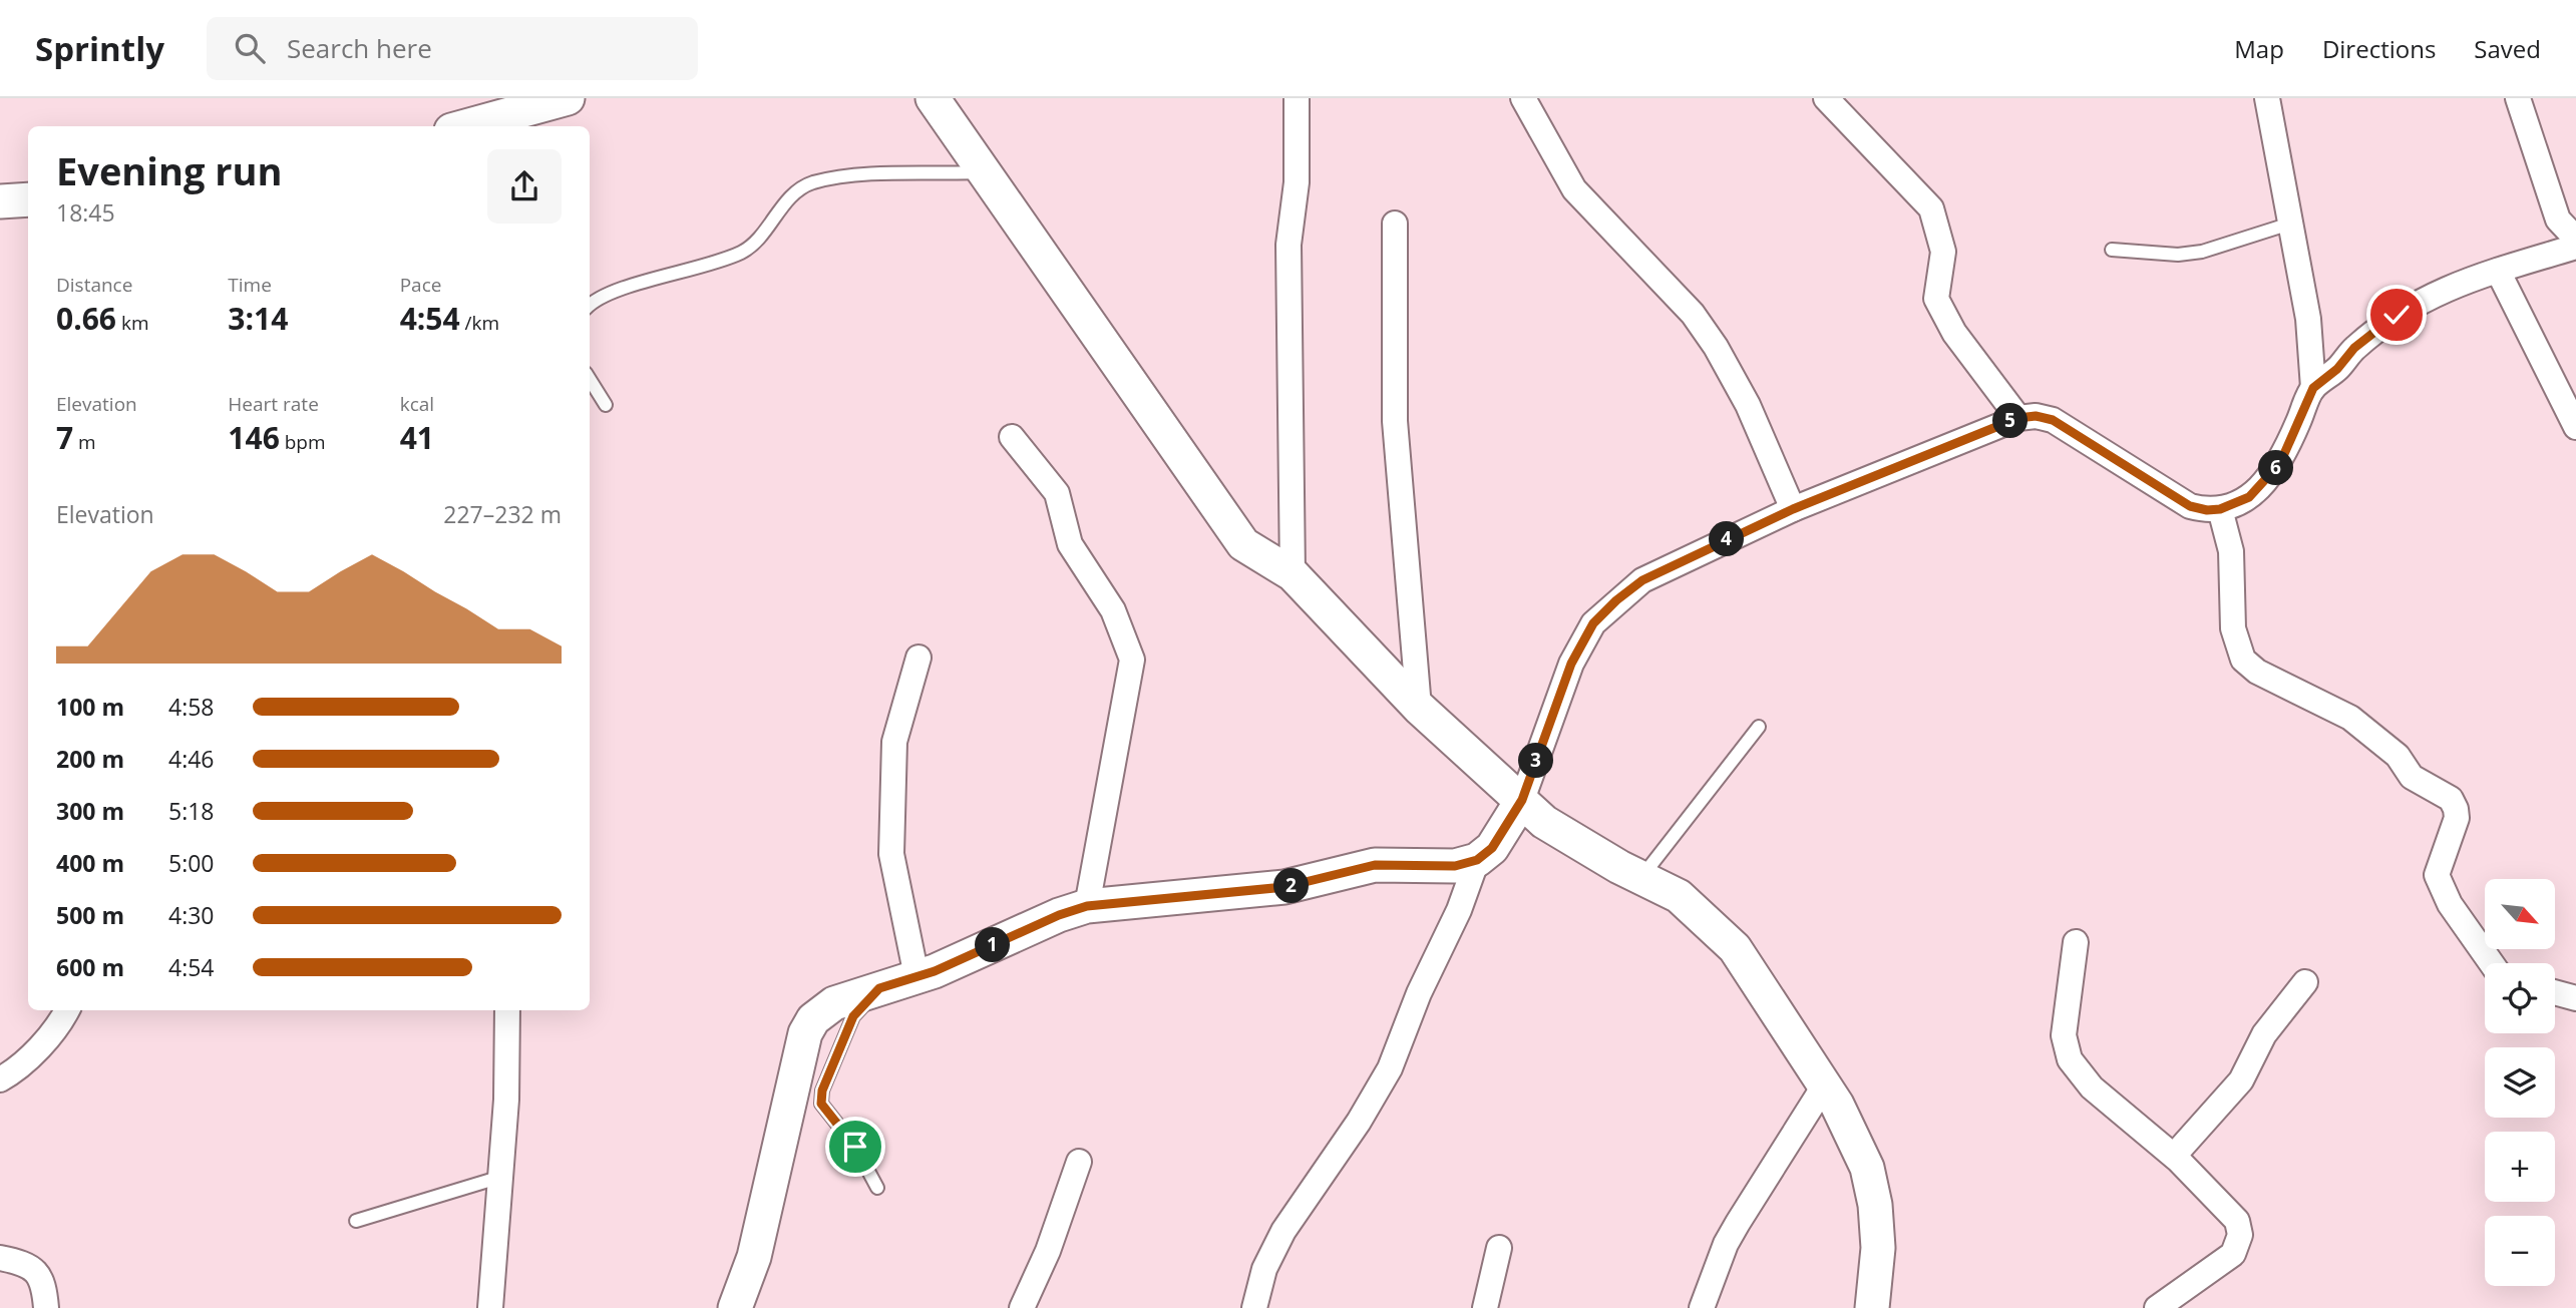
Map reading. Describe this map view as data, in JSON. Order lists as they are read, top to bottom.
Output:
{
  "north": "bottom right",
  "page": {
    "header": "Sprintly",
    "search": "Search here",
    "nav": ["Map", "Directions", "Saved"],
    "heading": ["Evening run", "18:45"],
    "stats": [
      ["Distance", "0.66 km"],
      ["Time", "3:14"],
      ["Pace", "4:54 /km"],
      ["Elevation", "7 m"],
      ["Heart rate", "146 bpm"],
      ["kcal", "41"]
    ],
    "pins": [
      "5",
      "6",
      "4",
      "3",
      "2",
      "1"
    ],
    "chart": ["Elevation", "227–232 m"],
    "list": [
      {
        "name": "100 m",
        "note": "4:58"
      },
      {
        "name": "200 m",
        "note": "4:46"
      },
      {
        "name": "300 m",
        "note": "5:18"
      },
      {
        "name": "400 m",
        "note": "5:00"
      },
      {
        "name": "500 m",
        "note": "4:30"
      },
      {
        "name": "600 m",
        "note": "4:54"
      }
    ],
    "map_buttons": ["+", "−"]
  }
}
